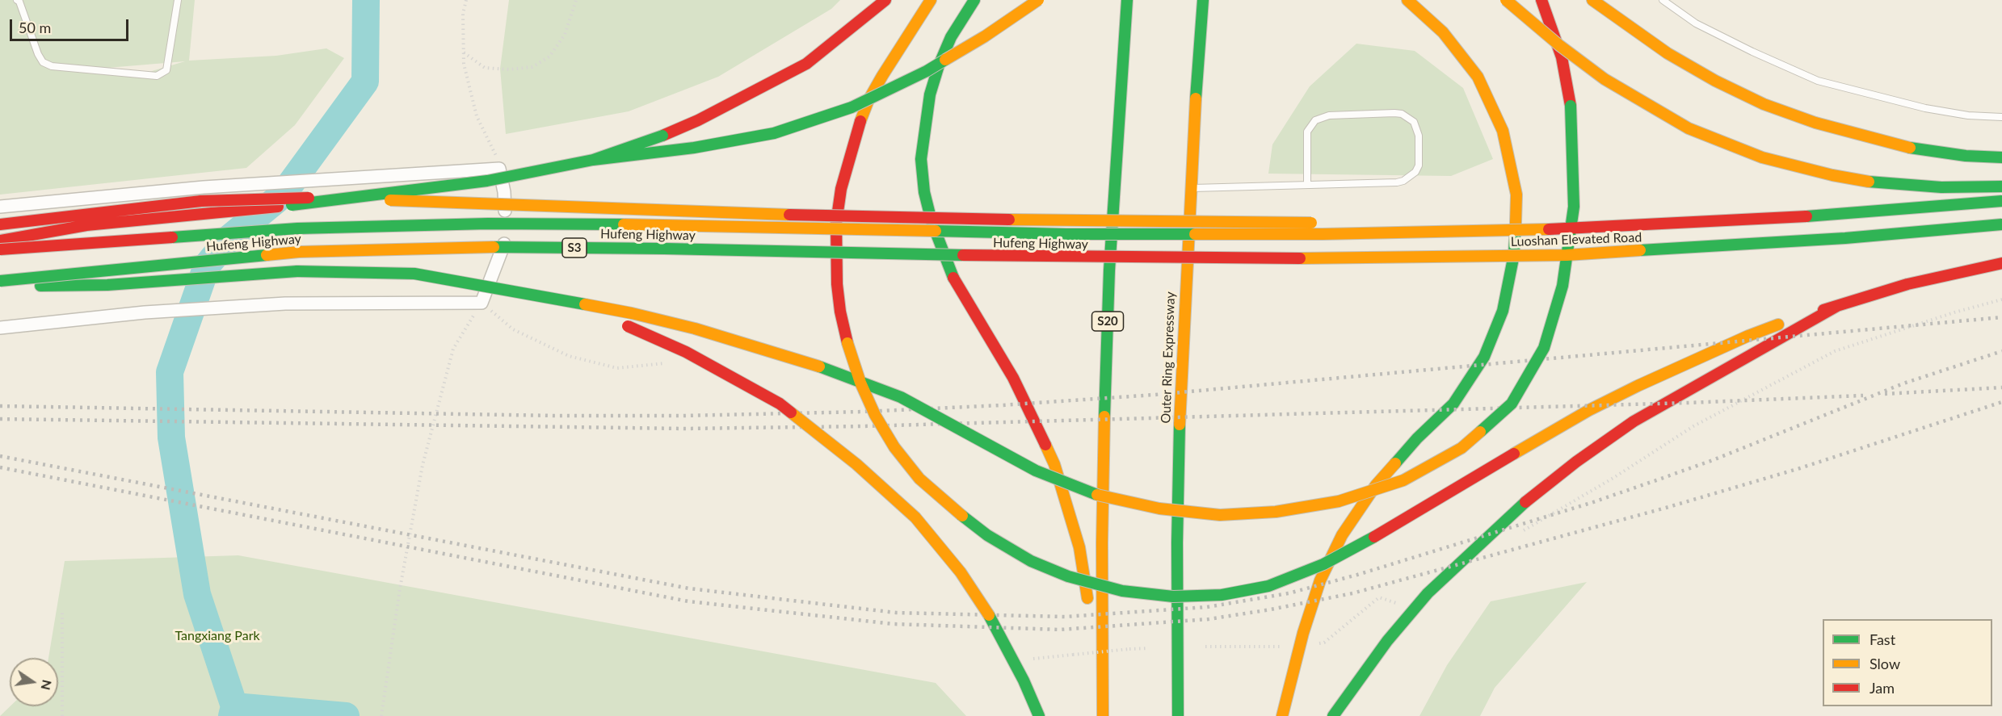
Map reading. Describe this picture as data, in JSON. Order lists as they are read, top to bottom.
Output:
{
  "streets": {
    "main road": [
      "Hufeng Highway",
      "Luoshan Elevated Road",
      "S3",
      "S20",
      "Outer Ring Expressway"
    ]
  },
  "crossings": [
    ["Hufeng Highway", "Luoshan Elevated Road"]
  ],
  "parks": ["Tangxiang Park"],
  "legend": ["Fast", "Slow", "Jam"],
  "scale_bar": "50 m",
  "north": "right"
}
